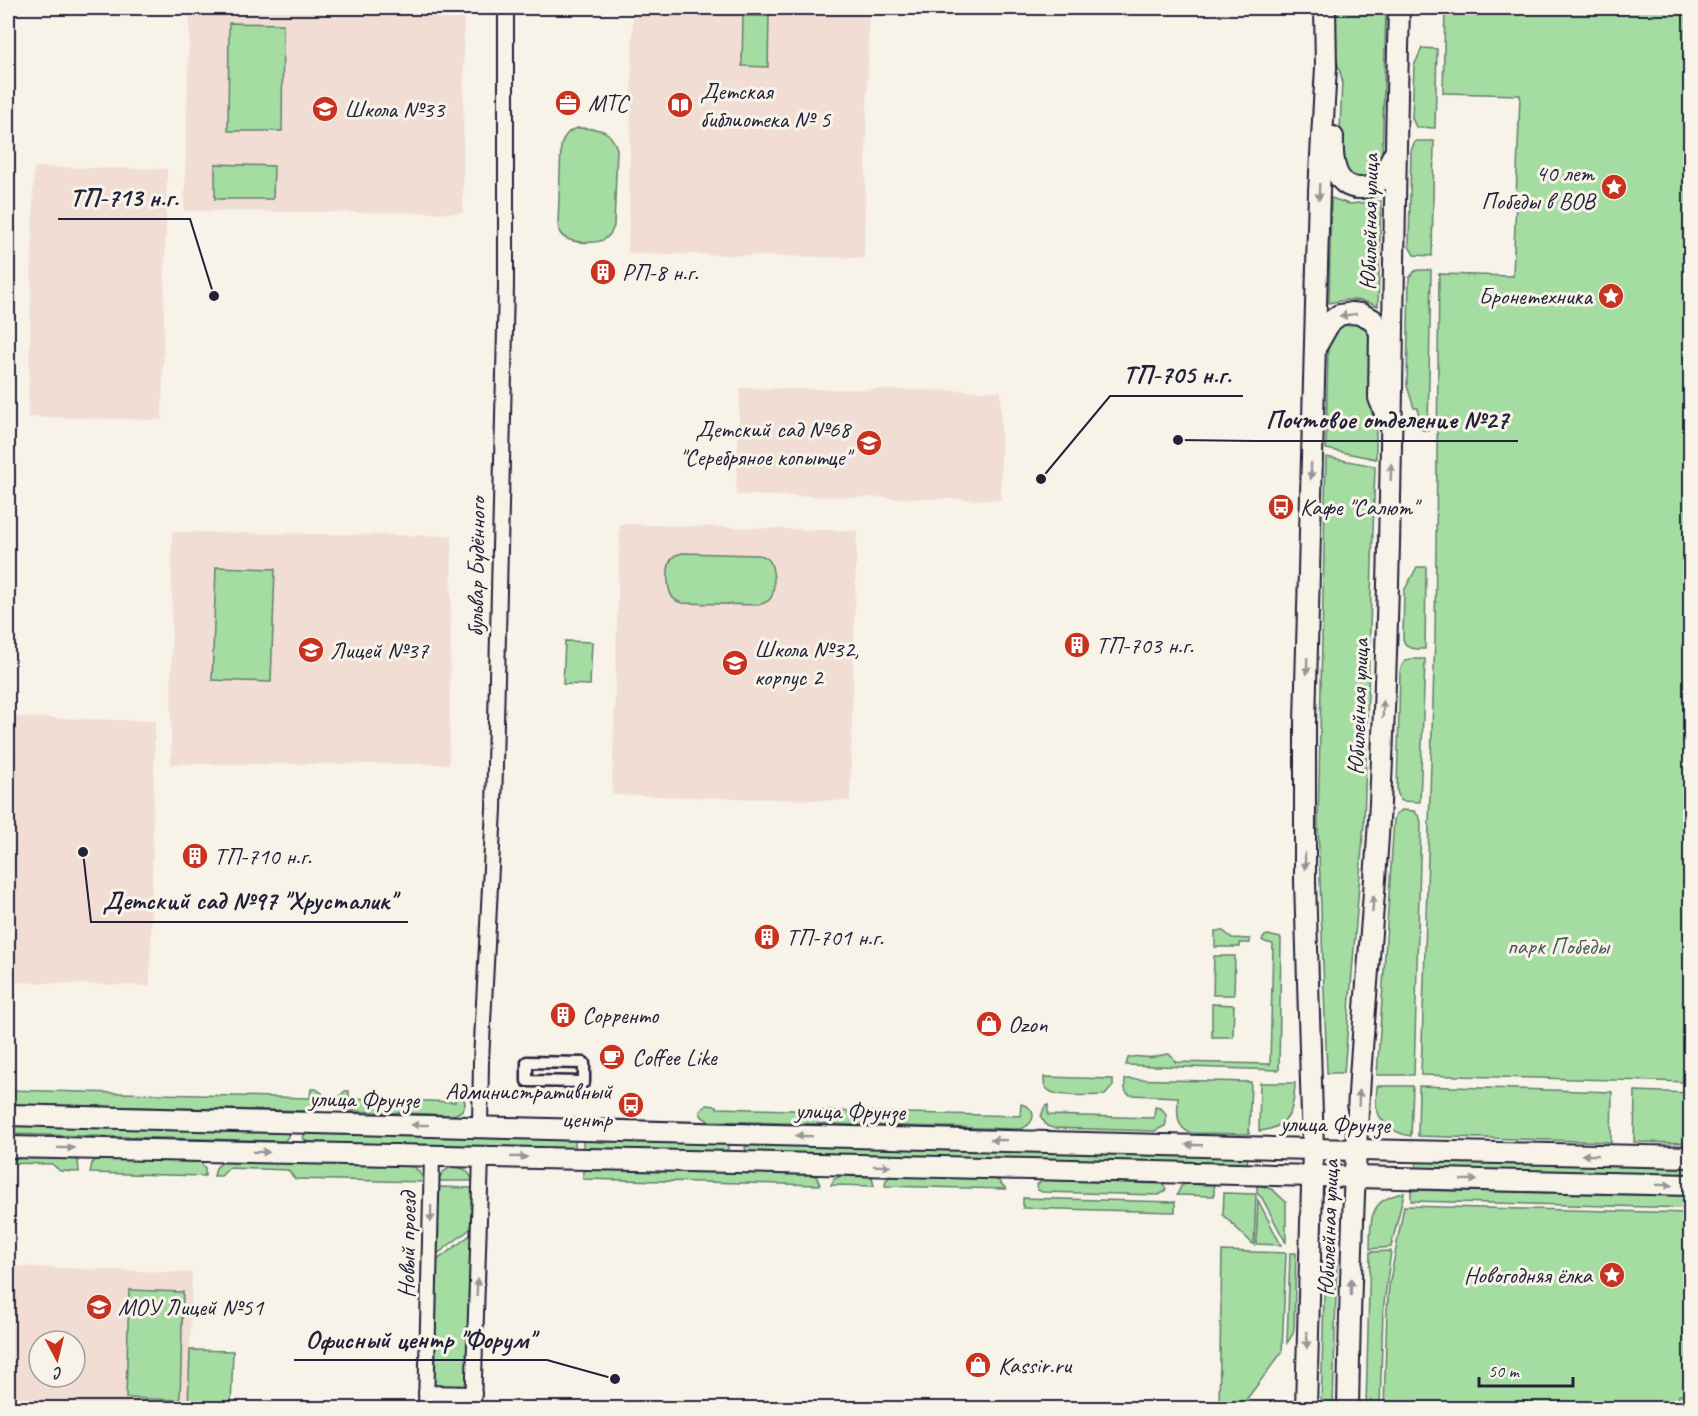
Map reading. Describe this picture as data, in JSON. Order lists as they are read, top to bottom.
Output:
{
  "streets": {
    "main road": ["Юбилейная улица", "улица Фрунзе"],
    "street": ["бульвар Будённого", "Новый проезд"]
  },
  "crossings": [
    ["Юбилейная улица", "улица Фрунзе"],
    ["бульвар Будённого", "улица Фрунзе"]
  ],
  "parks": ["парк Победы"],
  "places": {
    "office": ["МТС"],
    "library": ["Детская библиотека № 5"],
    "school or university": [
      "Школа №33",
      "Детский сад №68 \"Серебряное копытце\"",
      "Лицей №37",
      "Школа №32, корпус 2",
      "МОУ Лицей №51"
    ],
    "place": ["40 лет Победы в ВОВ", "Бронетехника", "Новогодняя ёлка"],
    "building": [
      "РП-8 н.г.",
      "ТП-703 н.г.",
      "ТП-710 н.г.",
      "ТП-701 н.г.",
      "Сорренто"
    ],
    "other": [
      "ТП-713 н.г.",
      "Почтовое отделение №27",
      "ТП-705 н.г.",
      "Детский сад №97 \"Хрусталик\"",
      "Офисный центр \"Форум\""
    ],
    "bus stop": ["Кафе \"Салют\"", "Административный центр"],
    "shop": ["Ozon", "Kassir.ru"],
    "cafe": ["Coffee Like"]
  },
  "scale_bar": "50 m",
  "north": "bottom"
}
